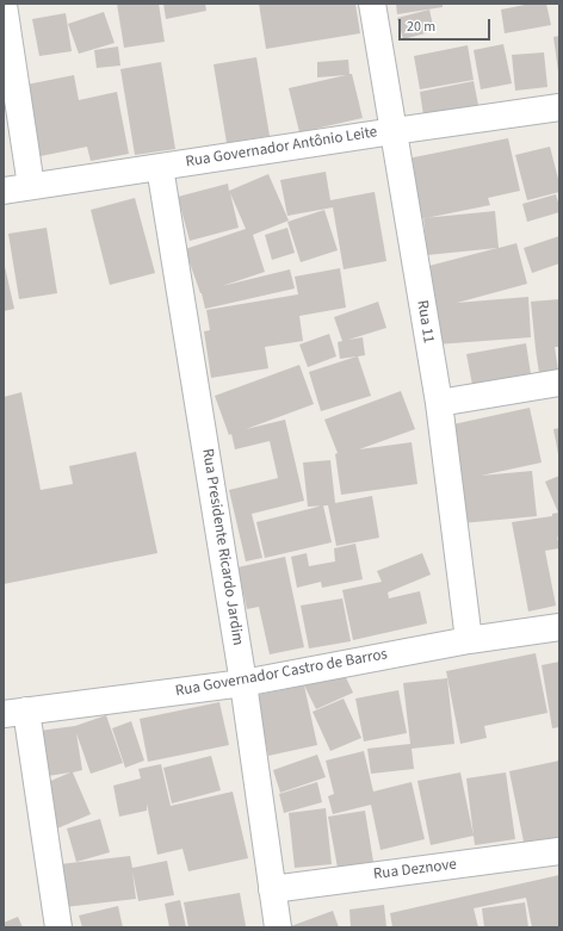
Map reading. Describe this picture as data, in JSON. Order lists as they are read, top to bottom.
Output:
{
  "streets": {
    "street": [
      "Rua Governador Antônio Leite",
      "Rua 11",
      "Rua Presidente Ricardo Jardim",
      "Rua Governador Castro de Barros",
      "Rua Deznove"
    ]
  },
  "crossings": [
    ["Rua Governador Antônio Leite", "Rua 11"],
    ["Rua Governador Antônio Leite", "Rua Presidente Ricardo Jardim"],
    ["Rua 11", "Rua Governador Castro de Barros"],
    ["Rua Presidente Ricardo Jardim", "Rua Governador Castro de Barros"],
    ["Rua Presidente Ricardo Jardim", "Rua Deznove"]
  ],
  "scale_bar": "20 m"
}
